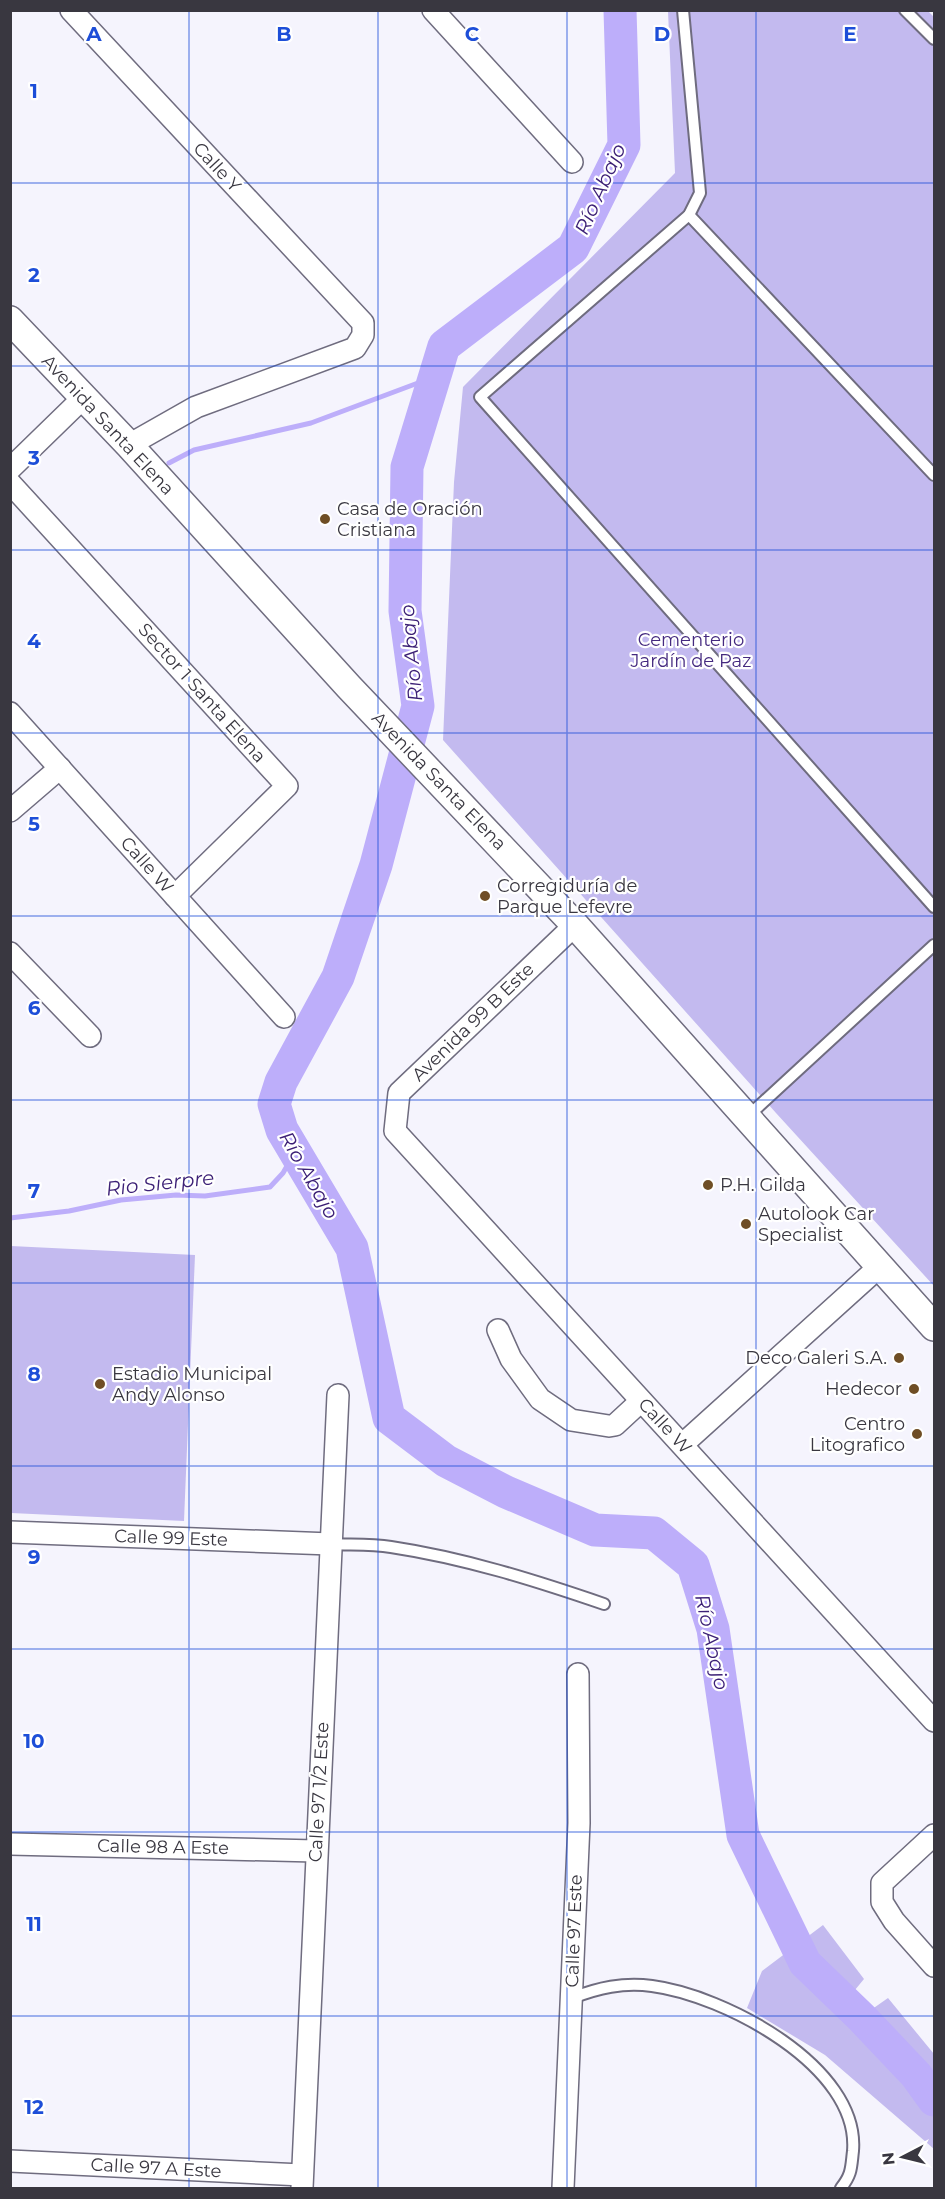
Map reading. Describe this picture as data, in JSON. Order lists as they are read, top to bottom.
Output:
{
  "streets": {
    "street": [
      "Calle Y",
      "Avenida Santa Elena",
      "Sector 1 Santa Elena",
      "Calle W",
      "Avenida 99 B Este",
      "Calle 99 Este",
      "Calle 97 1/2 Este",
      "Calle 98 A Este",
      "Calle 97 Este",
      "Calle 97 A Este"
    ]
  },
  "crossings": [
    ["Calle Y", "Avenida Santa Elena"],
    ["Avenida Santa Elena", "Avenida 99 B Este"],
    ["Sector 1 Santa Elena", "Calle W"],
    ["Calle W", "Avenida 99 B Este"],
    ["Calle 99 Este", "Calle 97 1/2 Este"],
    ["Calle 97 1/2 Este", "Calle 98 A Este"],
    ["Calle 97 1/2 Este", "Calle 97 A Este"]
  ],
  "water": ["Río Abajo", "Rio Sierpre"],
  "parks": ["Cementerio Jardín de Paz"],
  "places": [
    "Casa de Oración Cristiana",
    "Corregiduría de Parque Lefevre",
    "P.H. Gilda",
    "Autolook Car Specialist",
    "Deco Galeri S.A.",
    "Estadio Municipal Andy Alonso",
    "Hedecor",
    "Centro Litografico"
  ],
  "north": "left",
  "grid": {
    "columns": [
      "A",
      "B",
      "C",
      "D",
      "E"
    ],
    "rows": [
      "1",
      "2",
      "3",
      "4",
      "5",
      "6",
      "7",
      "8",
      "9",
      "10",
      "11",
      "12"
    ]
  }
}
